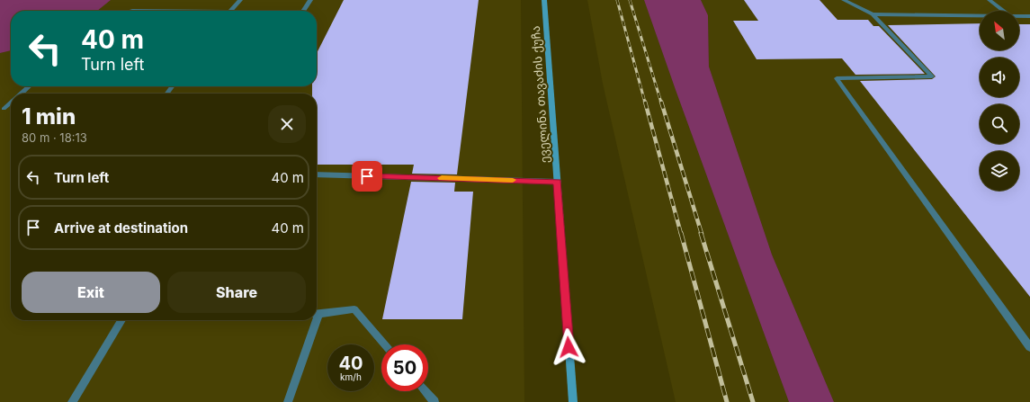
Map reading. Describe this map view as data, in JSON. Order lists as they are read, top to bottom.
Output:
{
  "streets": {
    "main road": ["ეველინა თავაძის ქუჩა"]
  },
  "north": "top left",
  "page": {
    "turn": ["40 m", "Turn left"],
    "heading": ["1 min", "80 m · 18:13"],
    "list": [
      {
        "name": "Turn left",
        "value": "40 m"
      },
      {
        "name": "Arrive at destination",
        "value": "40 m"
      }
    ],
    "buttons": ["Exit", "Share"],
    "speed": "40 km/h",
    "limit": "50"
  }
}
